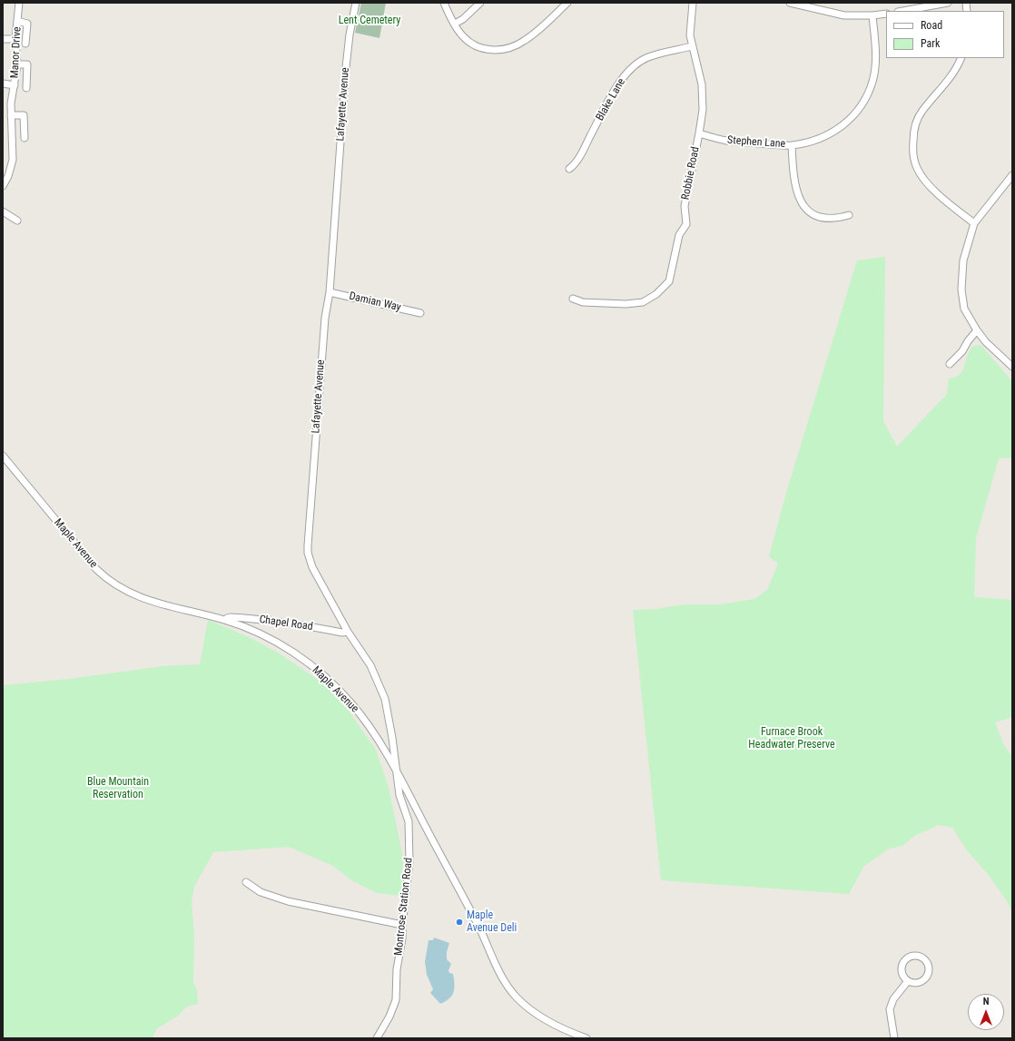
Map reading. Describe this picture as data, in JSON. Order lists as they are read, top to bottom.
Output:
{
  "streets": {
    "street": [
      "Manor Drive",
      "Blake Lane",
      "Lafayette Avenue",
      "Stephen Lane",
      "Robbie Road",
      "Damian Way",
      "Maple Avenue",
      "Chapel Road",
      "Montrose Station Road"
    ]
  },
  "crossings": [
    ["Blake Lane", "Robbie Road"],
    ["Lafayette Avenue", "Damian Way"],
    ["Lafayette Avenue", "Maple Avenue"],
    ["Lafayette Avenue", "Chapel Road"],
    ["Lafayette Avenue", "Montrose Station Road"],
    ["Stephen Lane", "Robbie Road"],
    ["Maple Avenue", "Chapel Road"],
    ["Maple Avenue", "Montrose Station Road"]
  ],
  "parks": ["Lent Cemetery", "Furnace Brook Headwater Preserve", "Blue Mountain Reservation"],
  "places": ["Maple Avenue Deli"],
  "legend": ["Road", "Park"],
  "north": "top"
}
